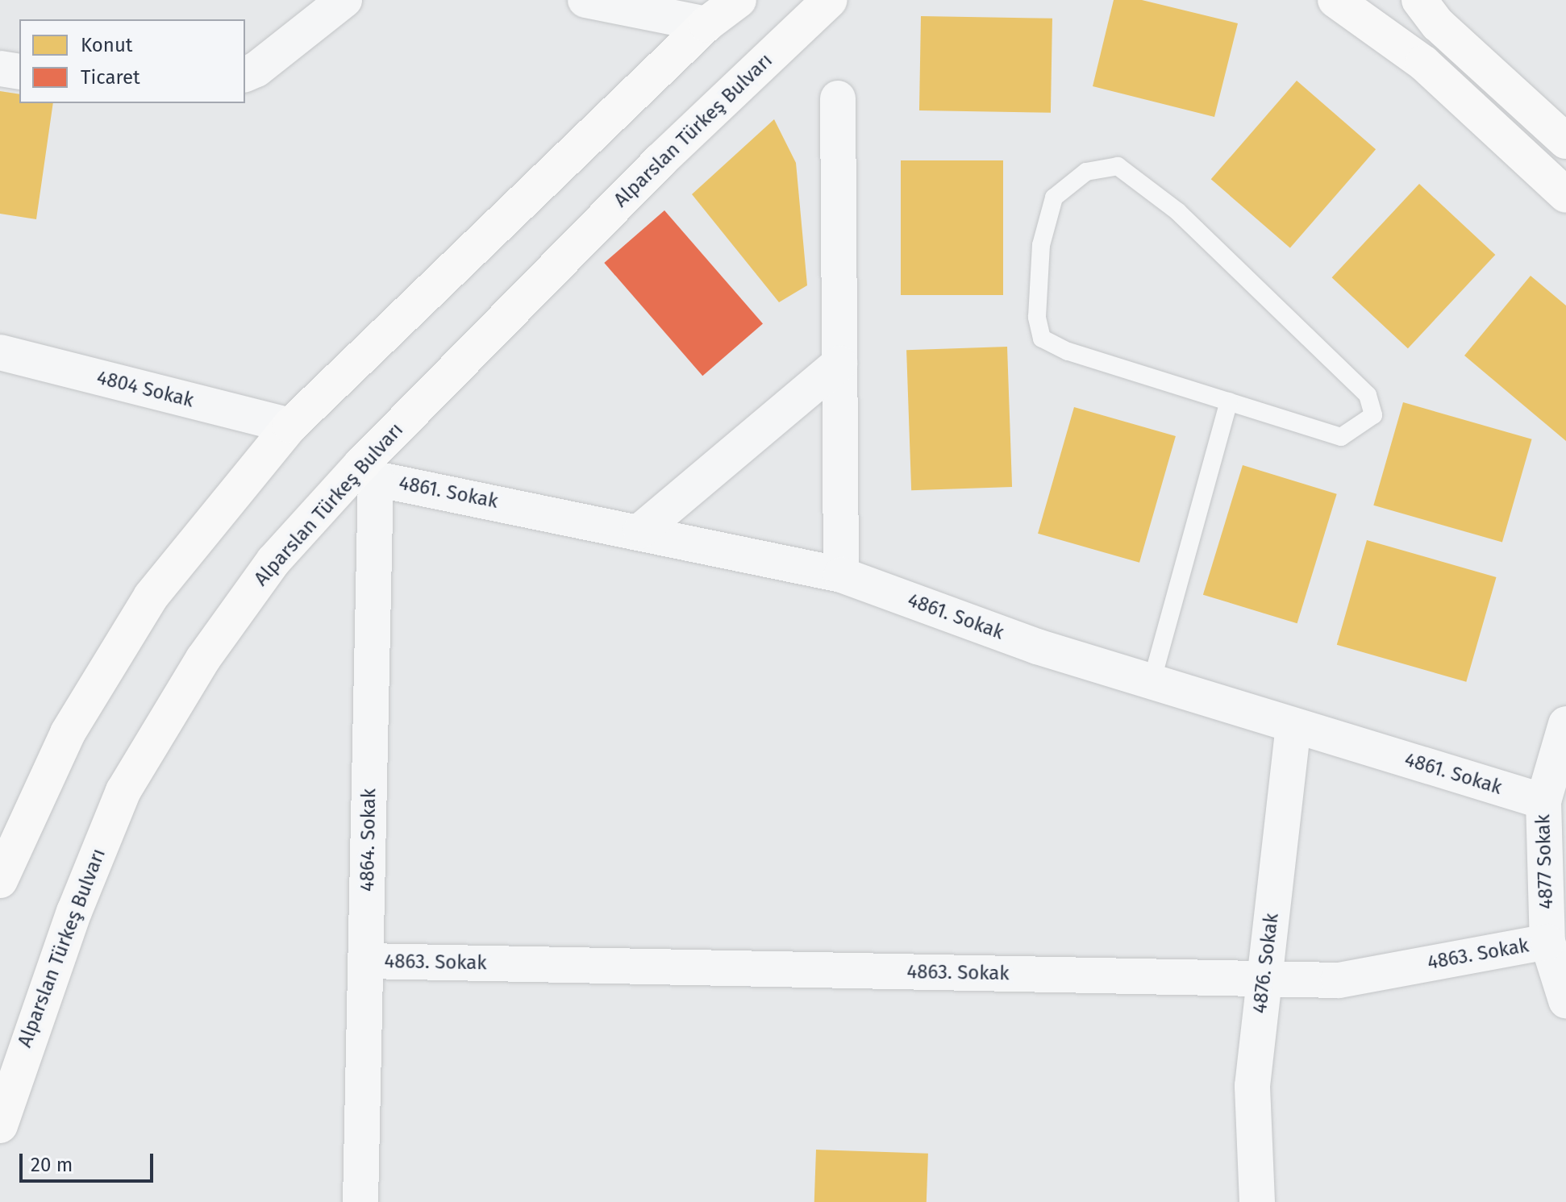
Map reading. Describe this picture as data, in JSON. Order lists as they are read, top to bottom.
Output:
{
  "streets": {
    "main road": ["Alparslan Türkeş Bulvarı"],
    "street": [
      "4804 Sokak",
      "4861. Sokak",
      "4864. Sokak",
      "4877 Sokak",
      "4863. Sokak",
      "4876. Sokak"
    ]
  },
  "crossings": [
    ["Alparslan Türkeş Bulvarı", "4861. Sokak"],
    ["Alparslan Türkeş Bulvarı", "4864. Sokak"],
    ["4861. Sokak", "4864. Sokak"],
    ["4861. Sokak", "4877 Sokak"],
    ["4861. Sokak", "4876. Sokak"],
    ["4864. Sokak", "4863. Sokak"],
    ["4877 Sokak", "4863. Sokak"],
    ["4863. Sokak", "4876. Sokak"]
  ],
  "legend": ["Konut", "Ticaret"],
  "scale_bar": "20 m"
}
